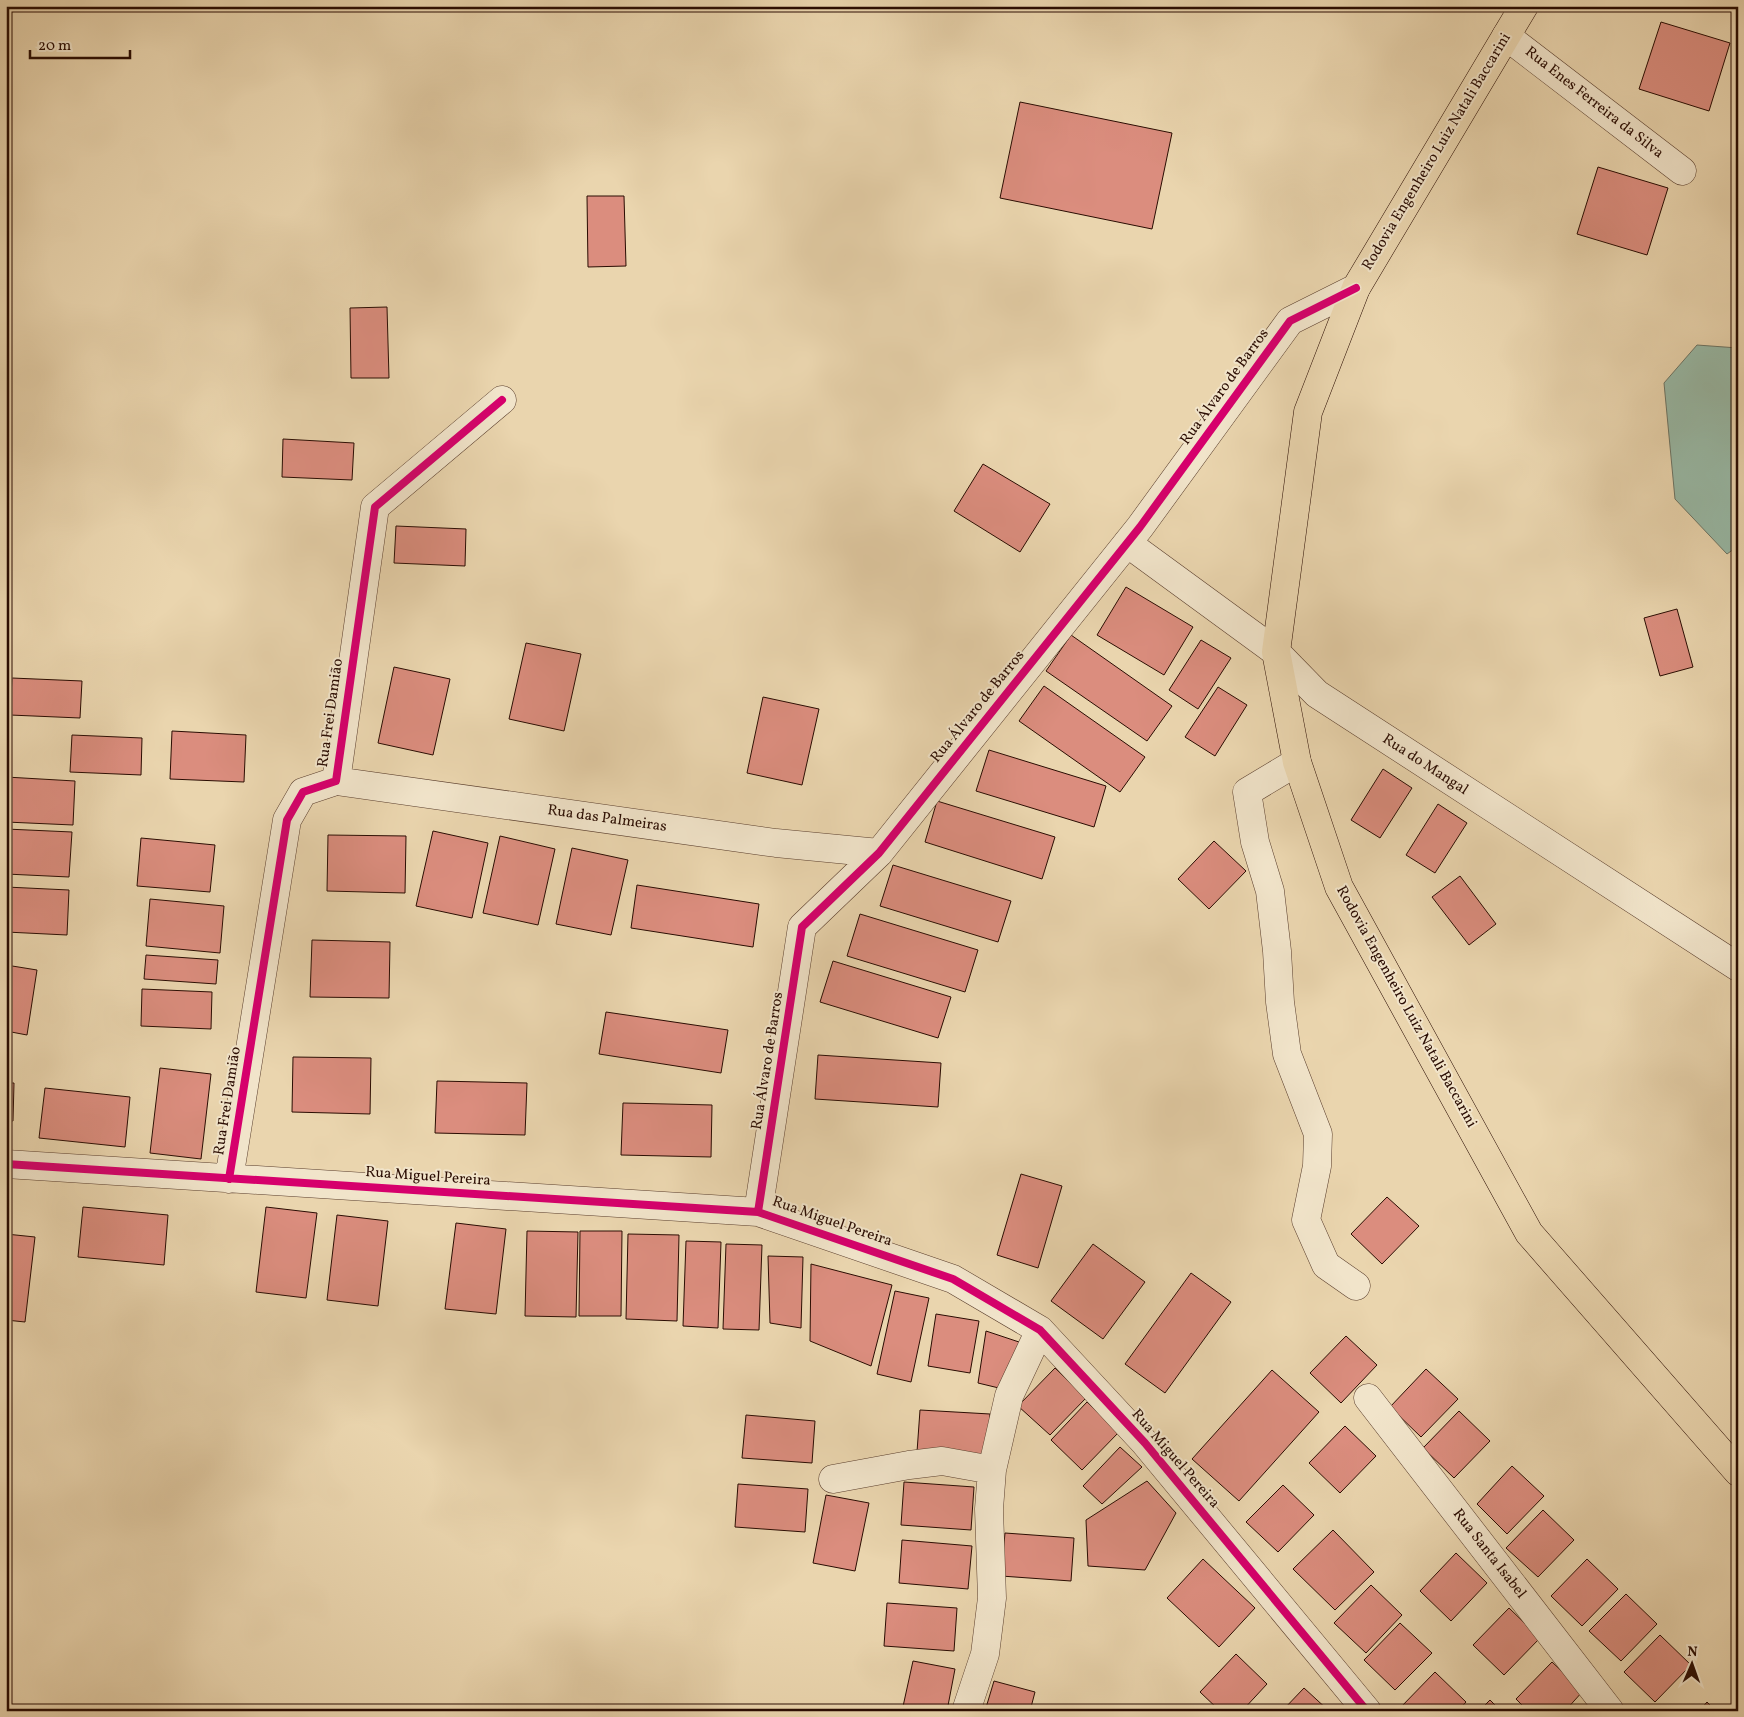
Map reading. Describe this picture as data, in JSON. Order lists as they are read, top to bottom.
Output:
{
  "streets": {
    "main road": ["Rodovia Engenheiro Luiz Natali Baccarini"],
    "street": [
      "Rua Enes Ferreira da Silva",
      "Rua Álvaro de Barros",
      "Rua Frei Damião",
      "Rua do Mangal",
      "Rua das Palmeiras",
      "Rua Miguel Pereira",
      "Rua Santa Isabel"
    ]
  },
  "crossings": [
    ["Rua Enes Ferreira da Silva", "Rodovia Engenheiro Luiz Natali Baccarini"],
    ["Rodovia Engenheiro Luiz Natali Baccarini", "Rua Álvaro de Barros"],
    ["Rodovia Engenheiro Luiz Natali Baccarini", "Rua do Mangal"],
    ["Rua Álvaro de Barros", "Rua do Mangal"],
    ["Rua Álvaro de Barros", "Rua das Palmeiras"],
    ["Rua Álvaro de Barros", "Rua Miguel Pereira"],
    ["Rua Frei Damião", "Rua das Palmeiras"],
    ["Rua Frei Damião", "Rua Miguel Pereira"]
  ],
  "scale_bar": "20 m",
  "north": "top"
}
